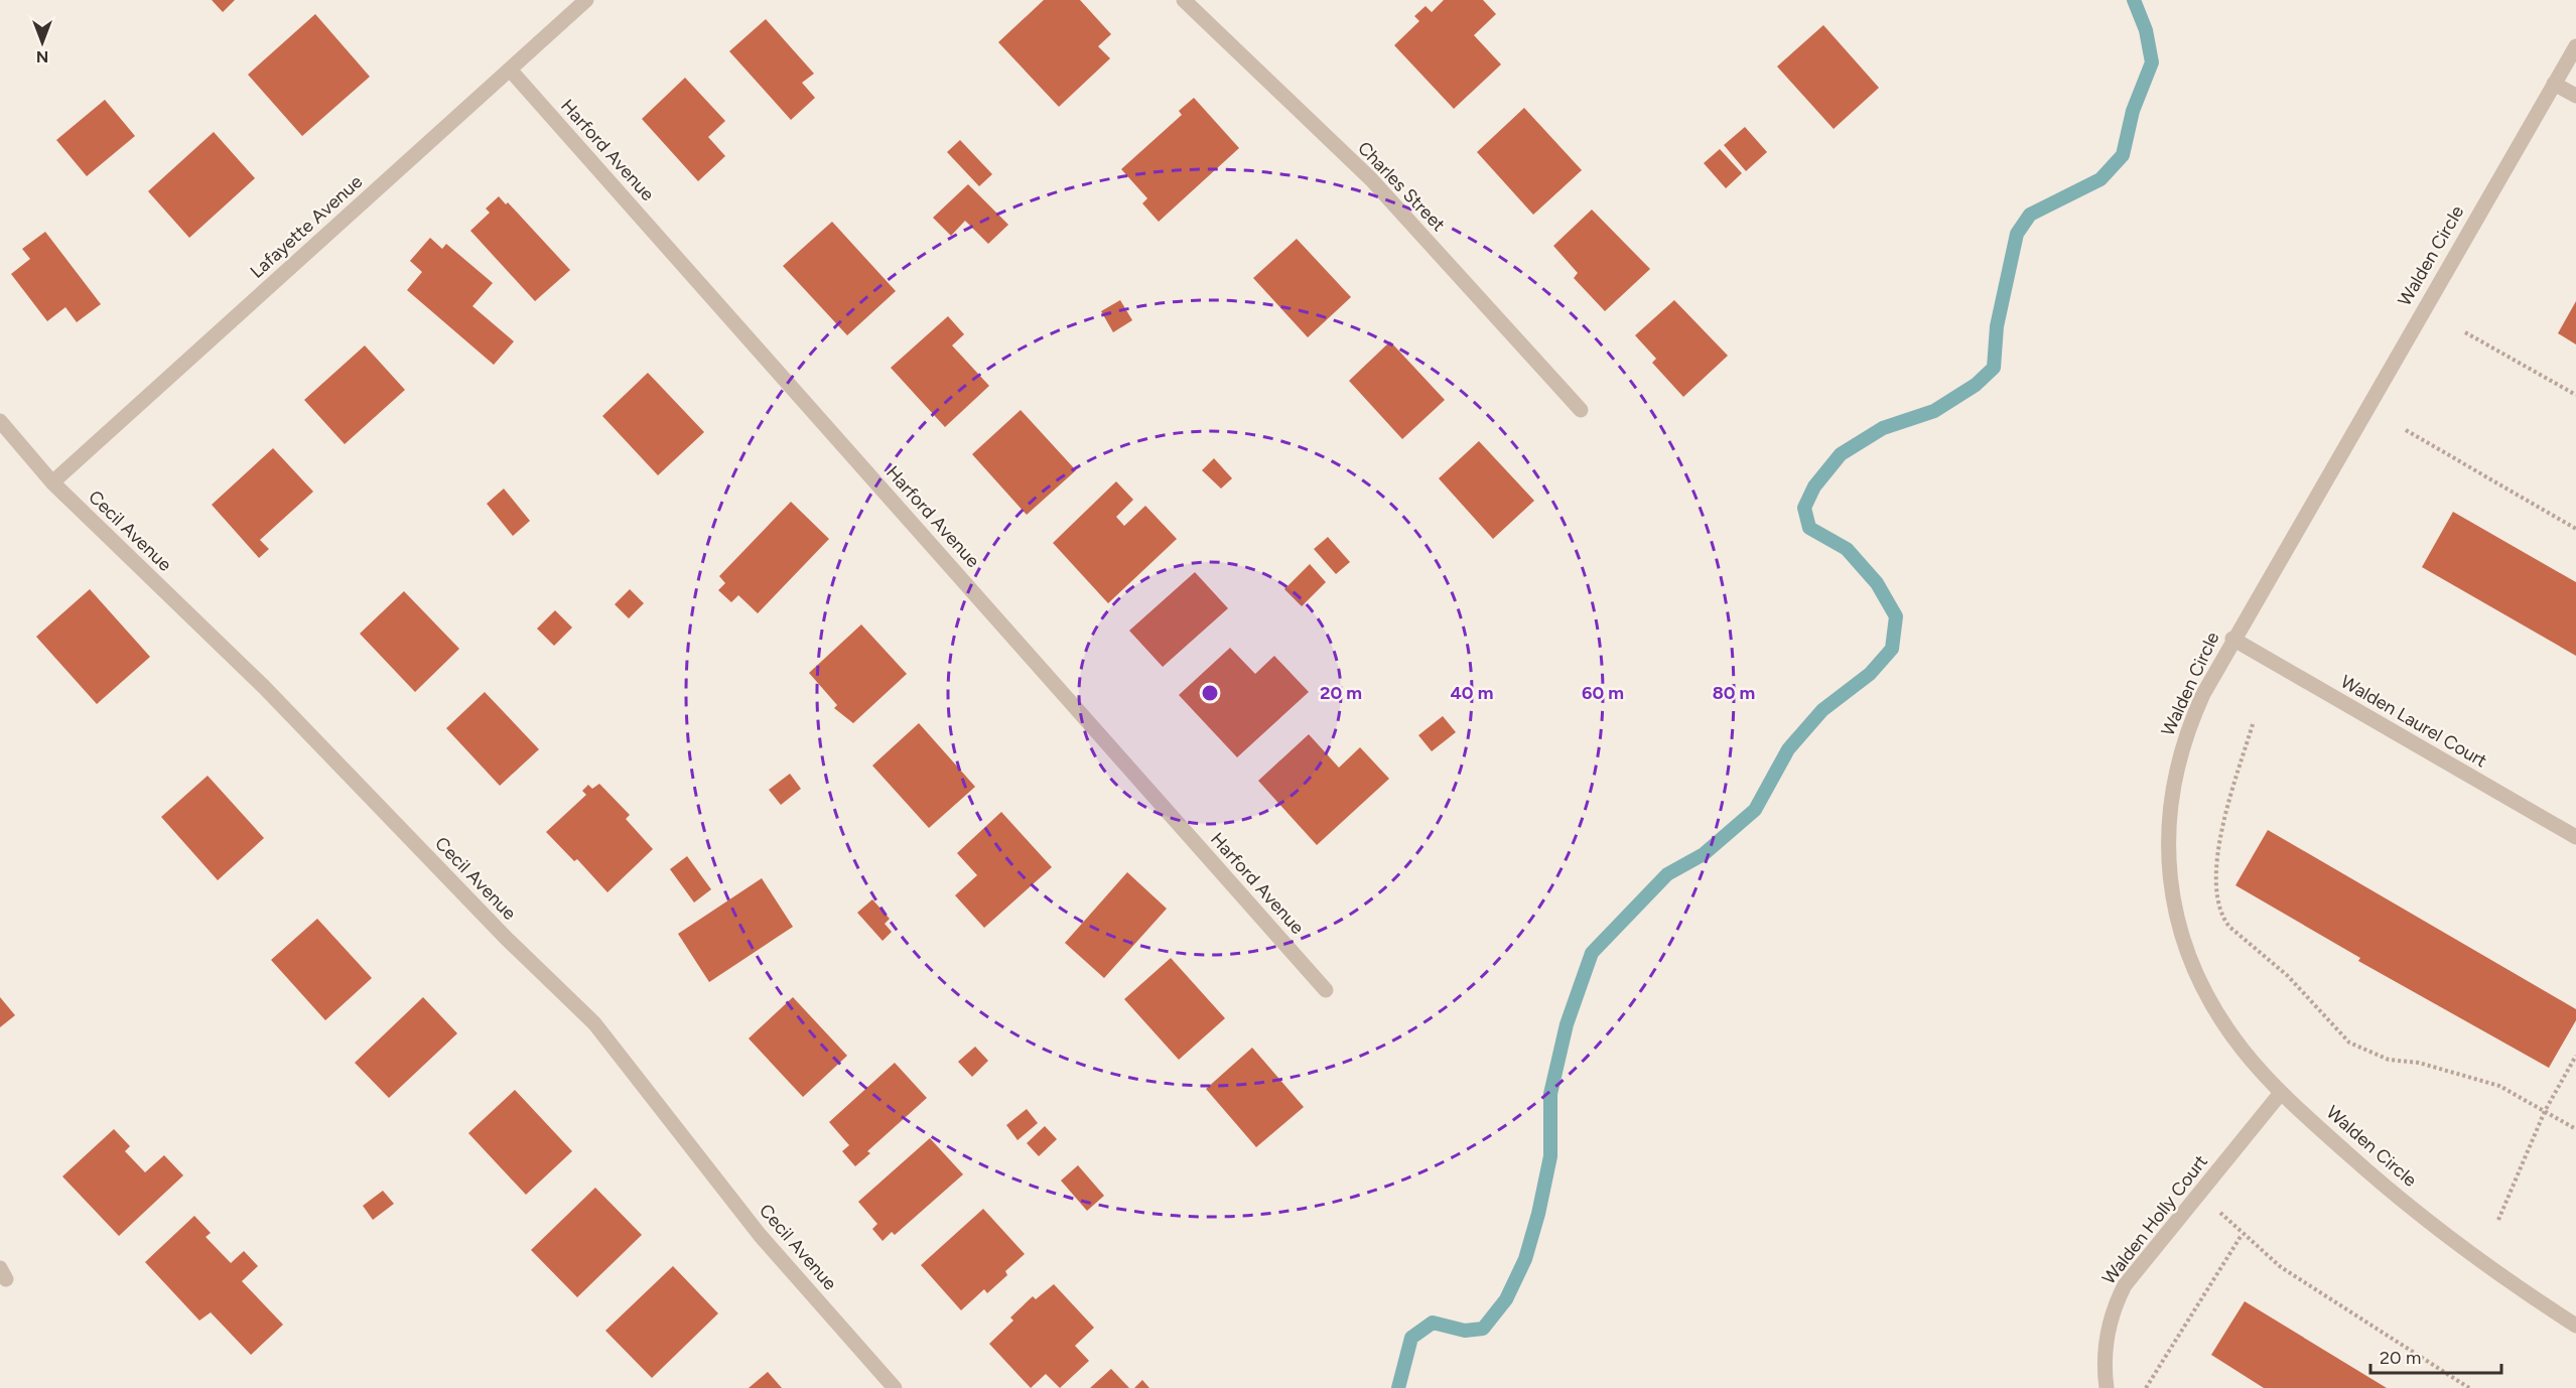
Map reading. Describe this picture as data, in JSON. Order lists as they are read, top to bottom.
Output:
{
  "streets": {
    "street": [
      "Harford Avenue",
      "Charles Street",
      "Lafayette Avenue",
      "Walden Circle",
      "Cecil Avenue",
      "Walden Laurel Court",
      "Walden Holly Court"
    ]
  },
  "crossings": [
    ["Harford Avenue", "Lafayette Avenue"],
    ["Lafayette Avenue", "Cecil Avenue"],
    ["Walden Circle", "Walden Laurel Court"],
    ["Walden Circle", "Walden Holly Court"]
  ],
  "scale_bar": "20 m",
  "north": "bottom",
  "rings": [
    "20 m",
    "40 m",
    "60 m",
    "80 m"
  ]
}
